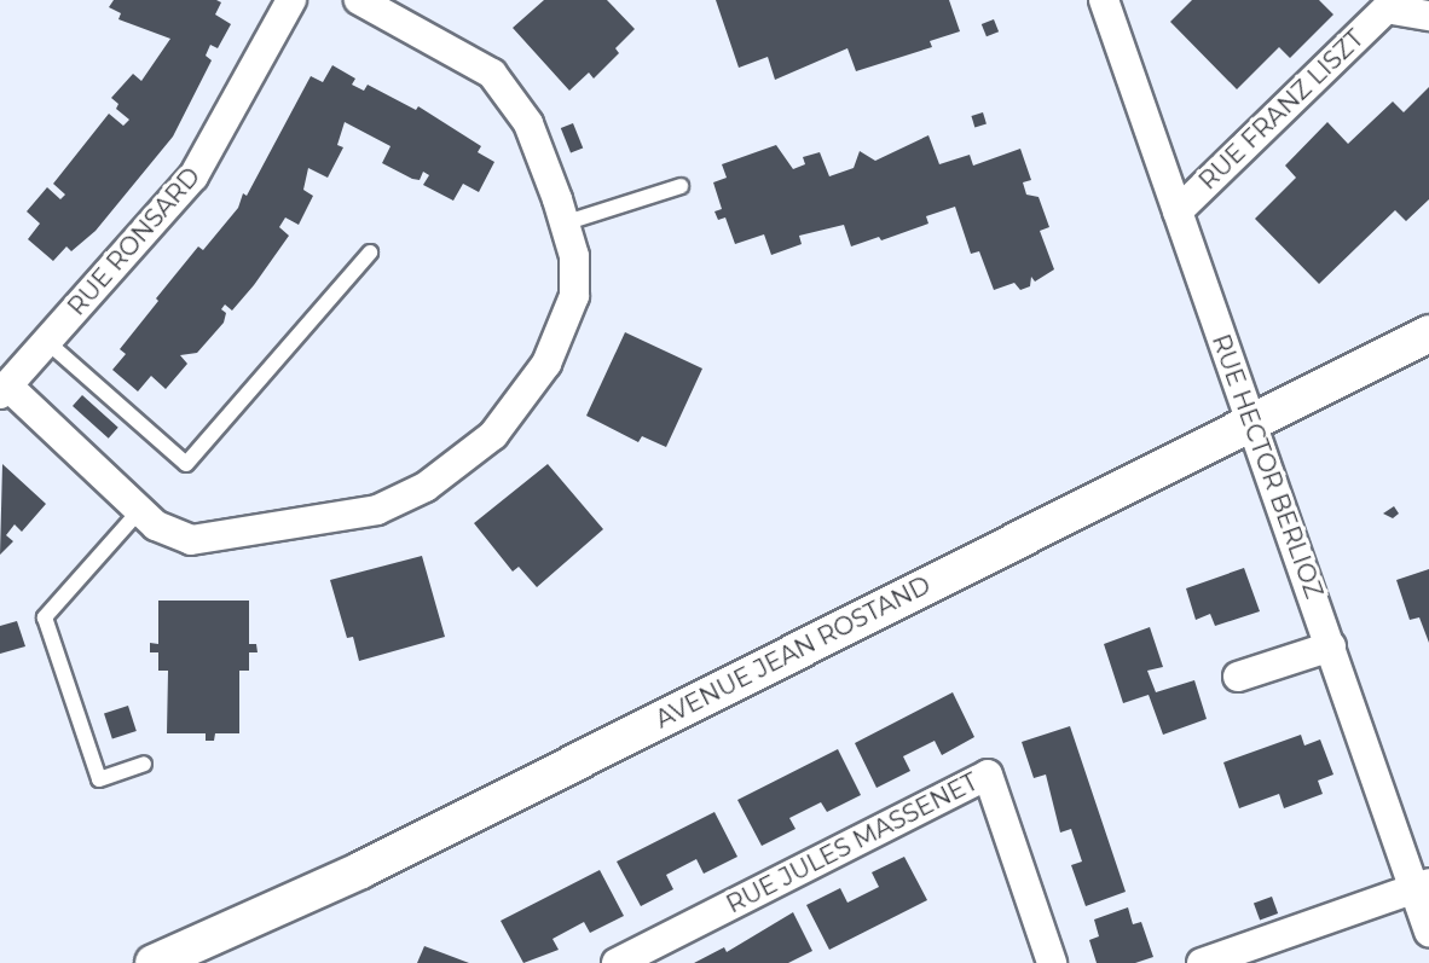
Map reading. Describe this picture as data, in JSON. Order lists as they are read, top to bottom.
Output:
{
  "streets": {
    "street": [
      "RUE FRANZ LISZT",
      "RUE RONSARD",
      "RUE HECTOR BERLIOZ",
      "AVENUE JEAN ROSTAND",
      "RUE JULES MASSENET"
    ]
  },
  "crossings": [
    ["RUE FRANZ LISZT", "RUE HECTOR BERLIOZ"],
    ["RUE HECTOR BERLIOZ", "AVENUE JEAN ROSTAND"]
  ]
}
